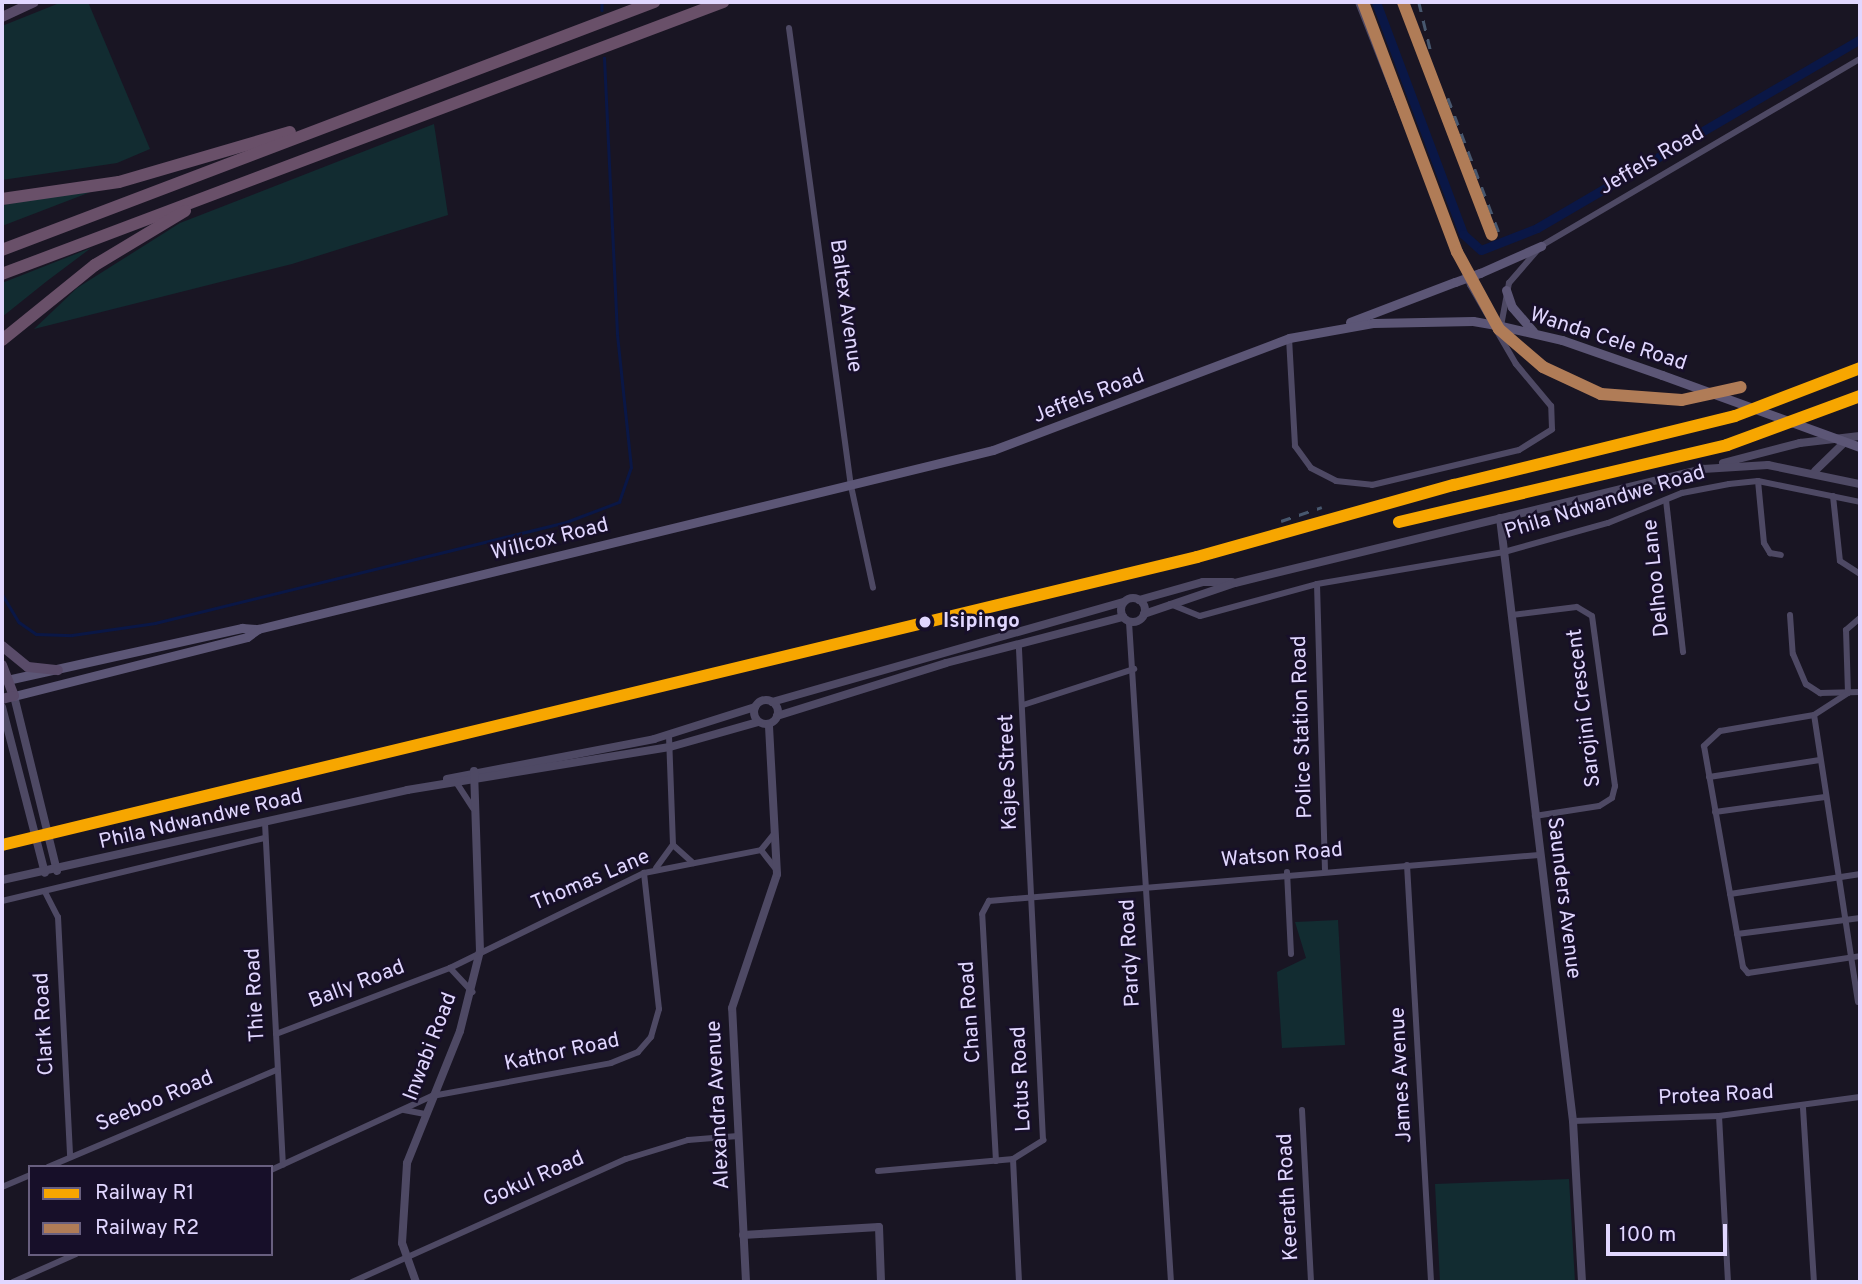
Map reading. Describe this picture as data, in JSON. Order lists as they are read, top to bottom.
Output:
{
  "streets": {
    "main road": ["Jeffels Road", "Wanda Cele Road", "Willcox Road"],
    "street": [
      "Baltex Avenue",
      "Phila Ndwandwe Road",
      "Delhoo Lane",
      "Sarojini Crescent",
      "Police Station Road",
      "Kajee Street",
      "Watson Road",
      "Thomas Lane",
      "Saunders Avenue",
      "Pardy Road",
      "Bally Road",
      "Thie Road",
      "Chan Road",
      "Clark Road",
      "Inwabi Road",
      "Kathor Road",
      "James Avenue",
      "Lotus Road",
      "Protea Road",
      "Seeboo Road",
      "Alexandra Avenue",
      "Gokul Road",
      "Keerath Road"
    ]
  },
  "crossings": [
    ["Jeffels Road", "Baltex Avenue"],
    ["Jeffels Road", "Wanda Cele Road"],
    ["Jeffels Road", "Willcox Road"],
    ["Baltex Avenue", "Willcox Road"],
    ["Phila Ndwandwe Road", "Delhoo Lane"],
    ["Phila Ndwandwe Road", "Police Station Road"],
    ["Phila Ndwandwe Road", "Saunders Avenue"],
    ["Phila Ndwandwe Road", "Pardy Road"],
    ["Phila Ndwandwe Road", "Thie Road"],
    ["Phila Ndwandwe Road", "Clark Road"],
    ["Phila Ndwandwe Road", "Inwabi Road"],
    ["Sarojini Crescent", "Saunders Avenue"],
    ["Police Station Road", "Watson Road"],
    ["Kajee Street", "Watson Road"],
    ["Kajee Street", "Chan Road"],
    ["Kajee Street", "Lotus Road"],
    ["Watson Road", "Saunders Avenue"],
    ["Watson Road", "Pardy Road"],
    ["Watson Road", "Chan Road"],
    ["Watson Road", "James Avenue"],
    ["Watson Road", "Lotus Road"],
    ["Thomas Lane", "Bally Road"],
    ["Thomas Lane", "Inwabi Road"],
    ["Thomas Lane", "Kathor Road"],
    ["Saunders Avenue", "Protea Road"],
    ["Bally Road", "Thie Road"],
    ["Bally Road", "Inwabi Road"],
    ["Thie Road", "Kathor Road"],
    ["Thie Road", "Seeboo Road"],
    ["Chan Road", "Lotus Road"],
    ["Clark Road", "Seeboo Road"],
    ["Inwabi Road", "Kathor Road"],
    ["Inwabi Road", "Gokul Road"],
    ["Alexandra Avenue", "Gokul Road"]
  ],
  "places": ["Isipingo"],
  "lines": ["rail line R2", "rail line R1"],
  "legend": ["Railway R1", "Railway R2"],
  "scale_bar": "100 m"
}
